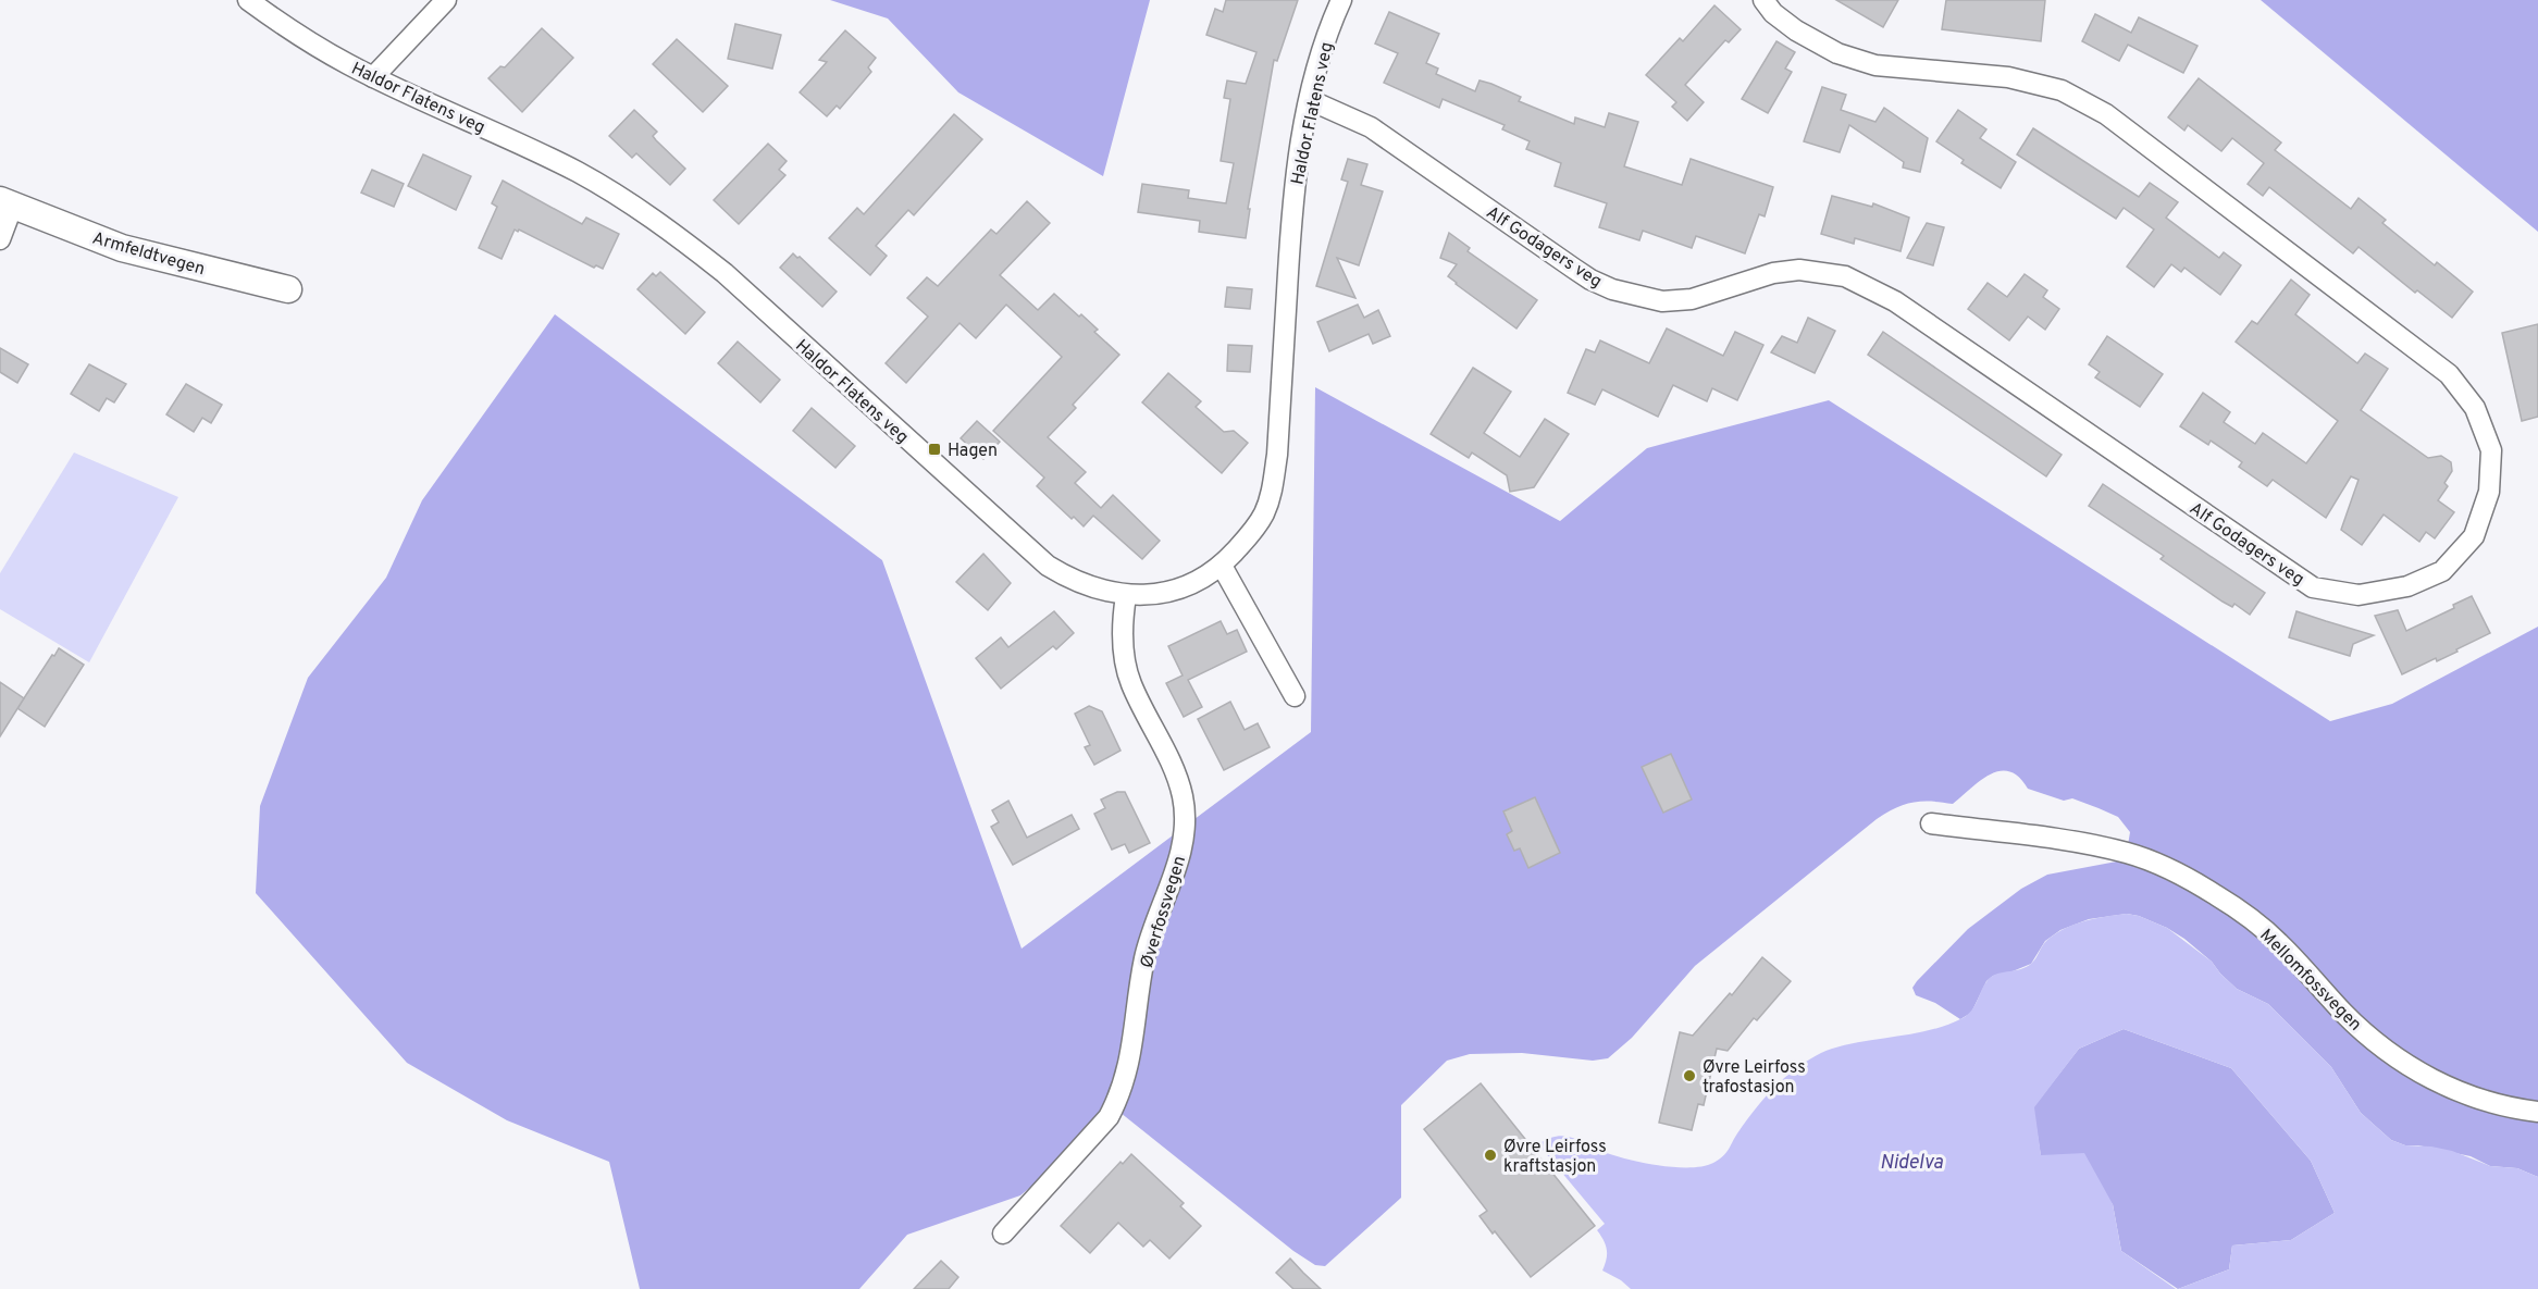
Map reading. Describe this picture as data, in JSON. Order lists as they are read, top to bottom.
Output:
{
  "streets": {
    "street": [
      "Haldor Flatens veg",
      "Alf Godagers veg",
      "Armfeldtvegen",
      "Øverfossvegen",
      "Mellomfossvegen"
    ]
  },
  "crossings": [
    ["Haldor Flatens veg", "Alf Godagers veg"],
    ["Haldor Flatens veg", "Øverfossvegen"]
  ],
  "water": ["Nidelva"],
  "places": {
    "transit": ["Hagen"],
    "other": ["Øvre Leirfoss trafostasjon", "Øvre Leirfoss kraftstasjon"]
  }
}
